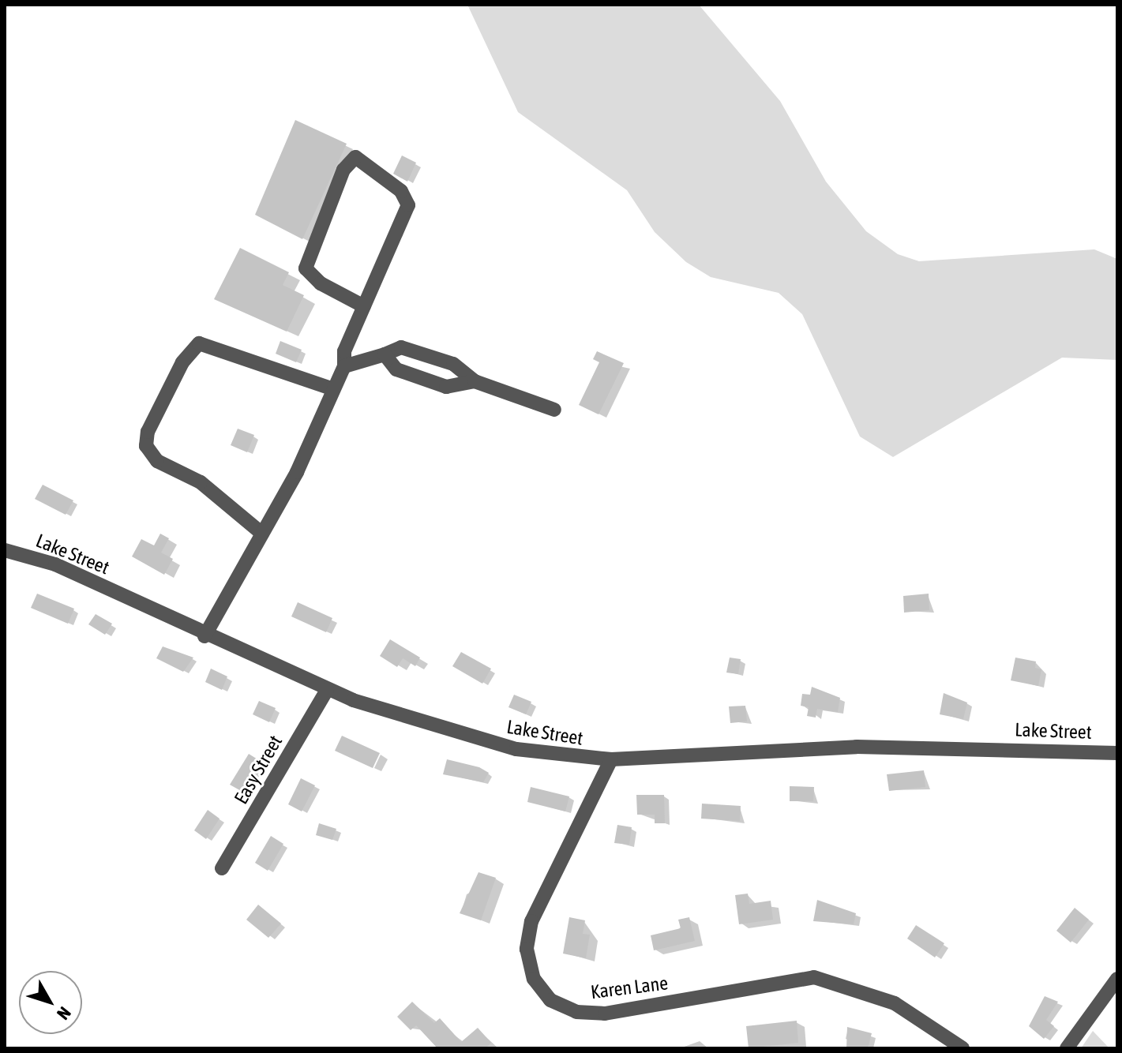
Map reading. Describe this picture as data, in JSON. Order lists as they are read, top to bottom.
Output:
{
  "streets": {
    "street": ["Lake Street", "Easy Street", "Karen Lane"]
  },
  "crossings": [
    ["Lake Street", "Easy Street"],
    ["Lake Street", "Karen Lane"]
  ],
  "north": "bottom right"
}
